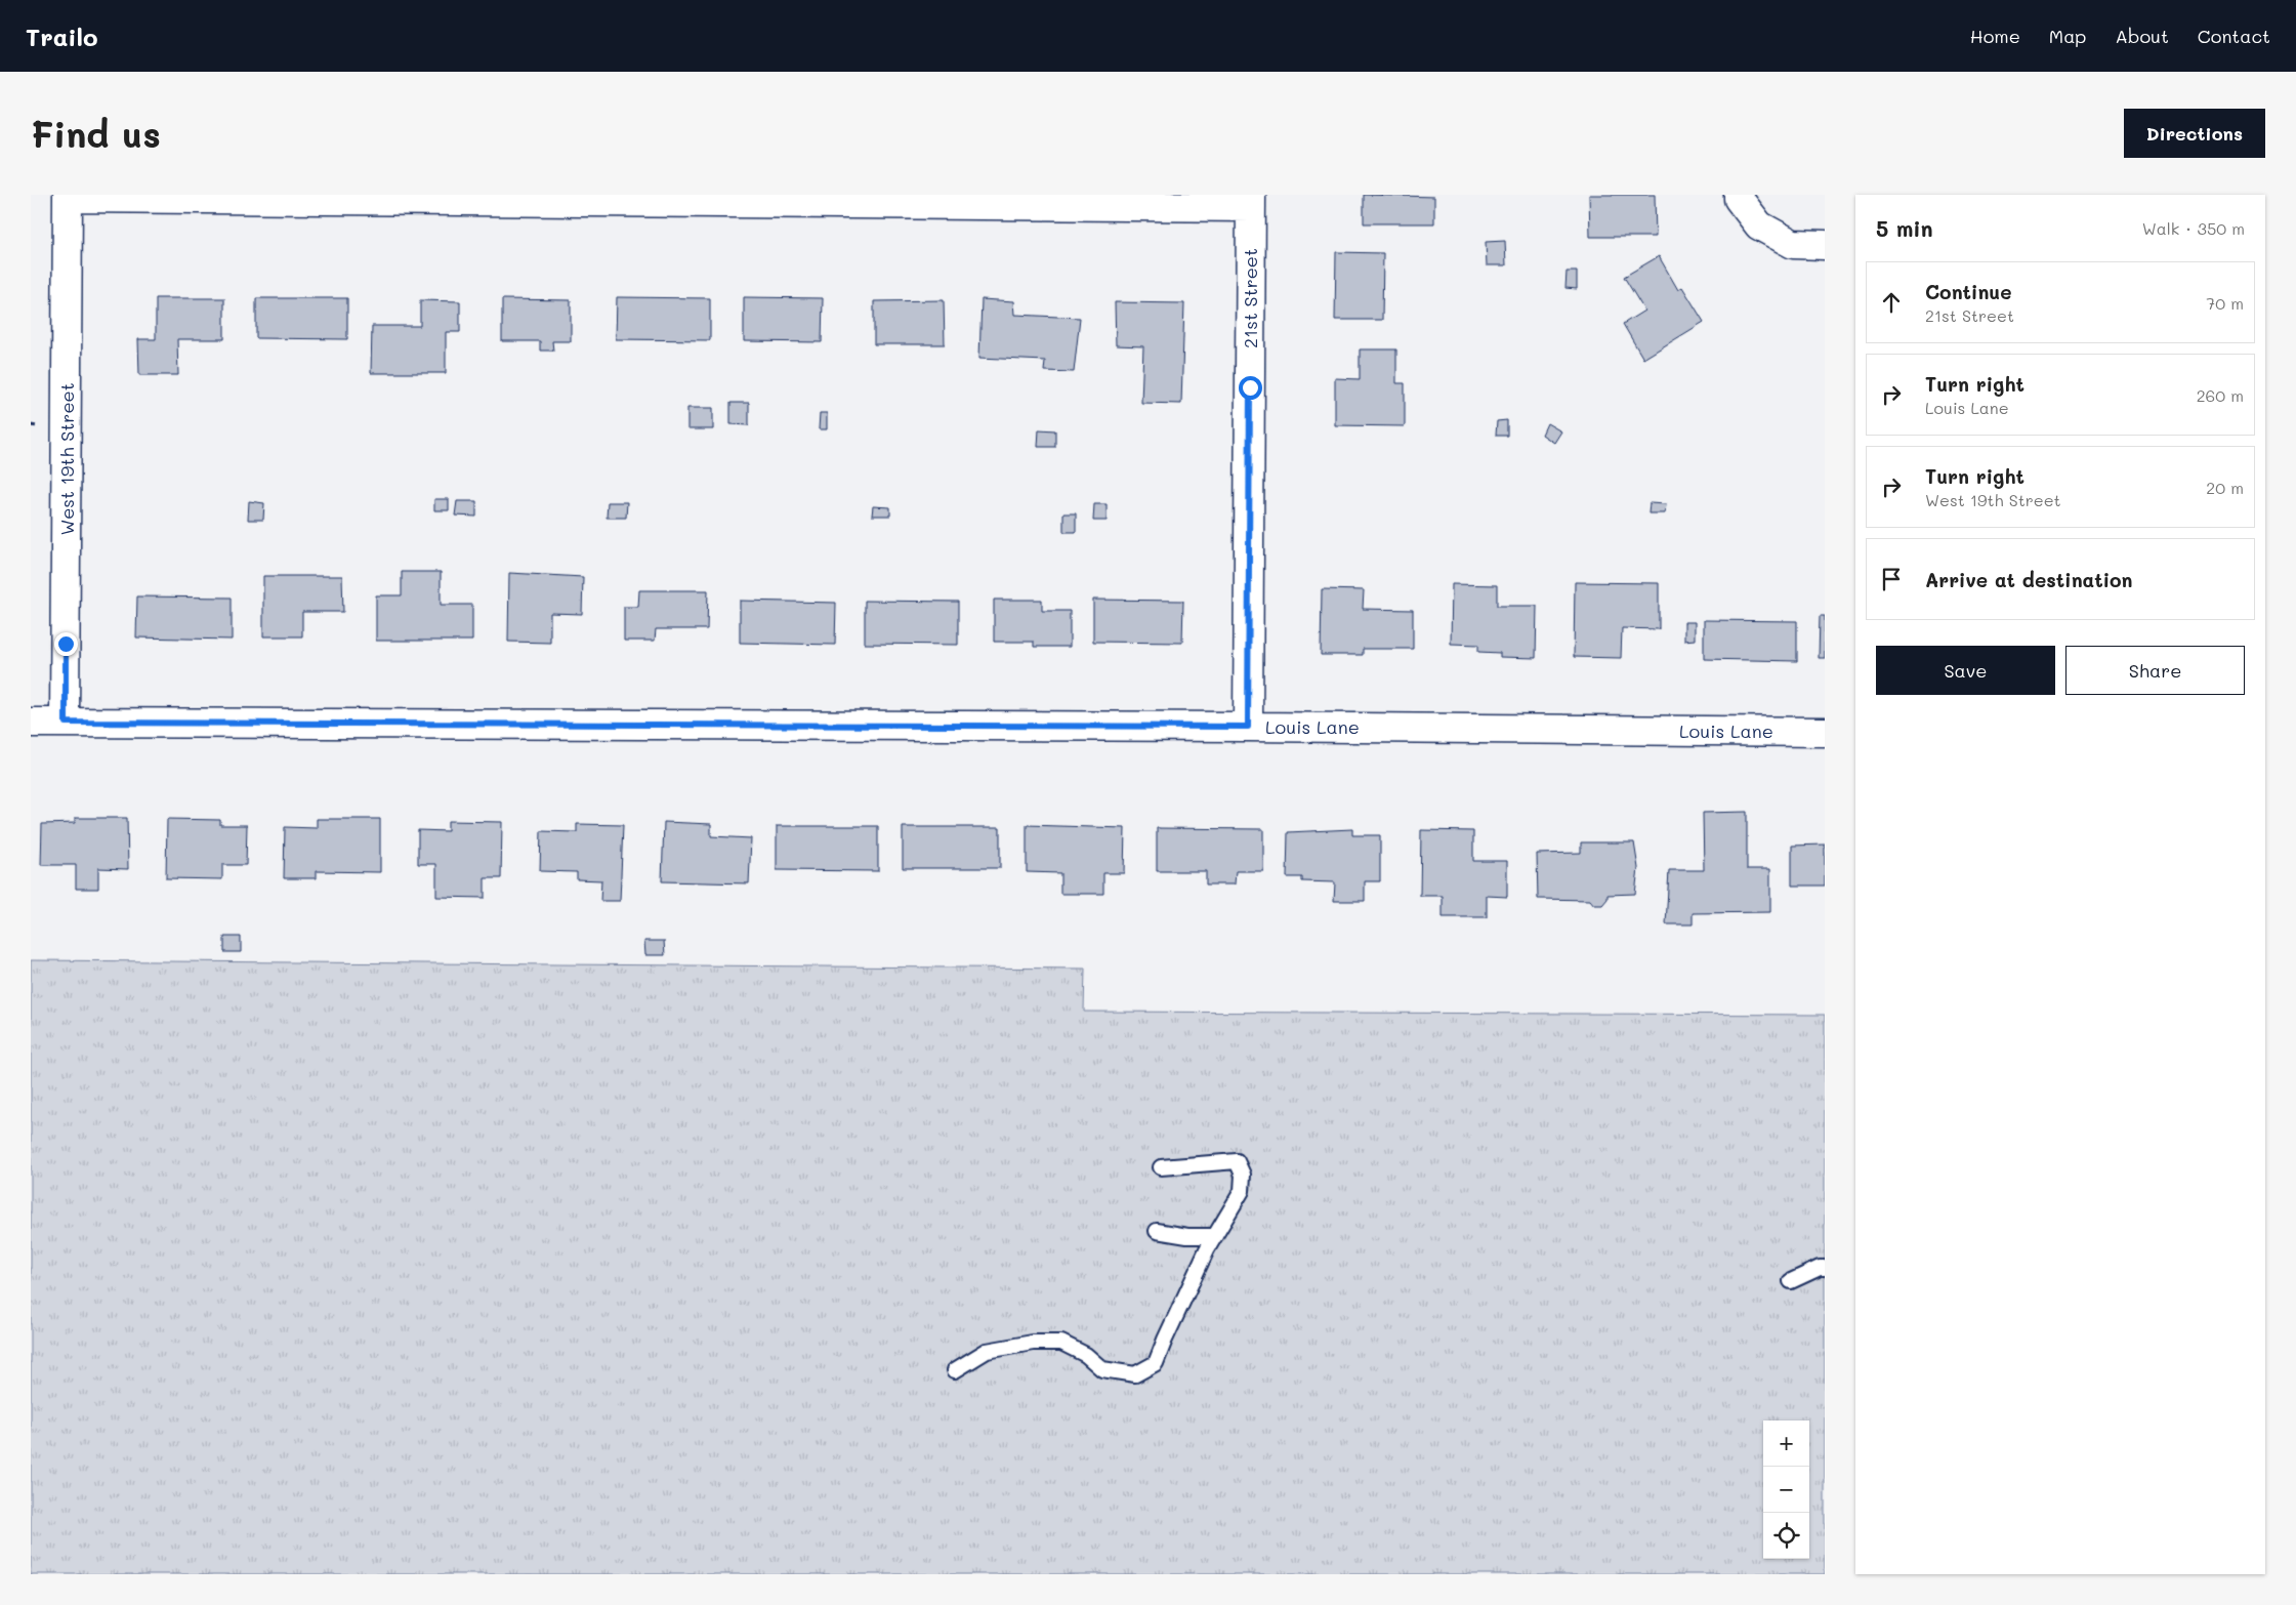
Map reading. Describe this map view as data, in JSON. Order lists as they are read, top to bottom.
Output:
{
  "streets": {
    "street": ["21st Street", "West 19th Street", "Louis Lane"]
  },
  "crossings": [
    ["21st Street", "Louis Lane"],
    ["West 19th Street", "Louis Lane"]
  ],
  "page": {
    "header": "Trailo",
    "nav": [
      "Home",
      "Map",
      "About",
      "Contact"
    ],
    "buttons": [
      "Directions",
      ["Save", "Share"]
    ],
    "title": "Find us",
    "heading": ["5 min", "Walk · 350 m"],
    "list": [
      ["Continue", "21st Street", "70 m"],
      ["Turn right", "Louis Lane", "260 m"],
      ["Turn right", "West 19th Street", "20 m"],
      "Arrive at destination"
    ],
    "map_buttons": ["+", "−"]
  }
}
